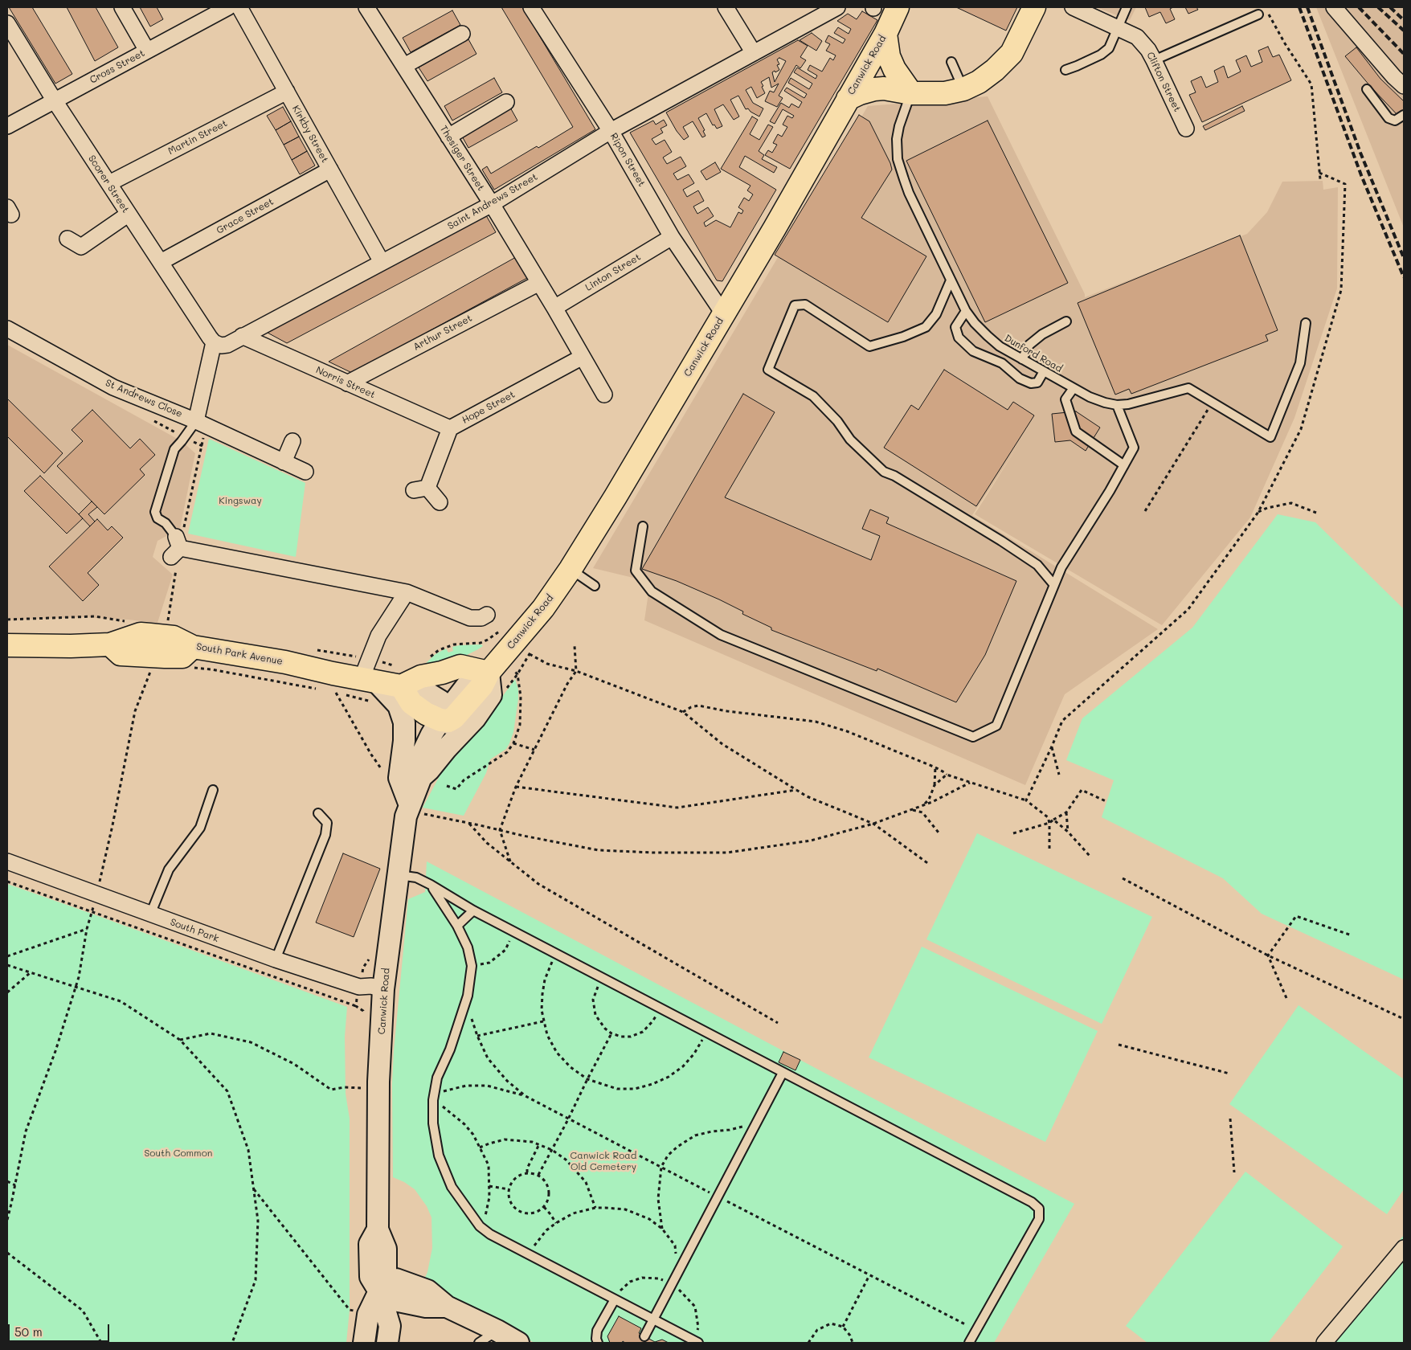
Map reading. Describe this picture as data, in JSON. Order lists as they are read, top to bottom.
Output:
{
  "streets": {
    "main road": ["Canwick Road", "South Park Avenue"],
    "street": [
      "Cross Street",
      "Clifton Street",
      "Kirkby Street",
      "Martin Street",
      "Thesiger Street",
      "Ripon Street",
      "Scorer Street",
      "Saint Andrews Street",
      "Grace Street",
      "Linton Street",
      "Arthur Street",
      "Norris Street",
      "St Andrews Close",
      "Hope Street",
      "South Park"
    ],
    "lane": ["Dunford Road"]
  },
  "crossings": [
    ["Canwick Road", "Ripon Street"],
    ["Canwick Road", "South Park"],
    ["Cross Street", "Scorer Street"],
    ["Kirkby Street", "Martin Street"],
    ["Kirkby Street", "Saint Andrews Street"],
    ["Kirkby Street", "Grace Street"],
    ["Martin Street", "Scorer Street"],
    ["Thesiger Street", "Saint Andrews Street"],
    ["Thesiger Street", "Linton Street"],
    ["Thesiger Street", "Arthur Street"],
    ["Thesiger Street", "Hope Street"],
    ["Ripon Street", "Saint Andrews Street"],
    ["Ripon Street", "Linton Street"],
    ["Scorer Street", "Saint Andrews Street"],
    ["Scorer Street", "Grace Street"],
    ["Saint Andrews Street", "Norris Street"],
    ["Arthur Street", "Norris Street"],
    ["Norris Street", "Hope Street"]
  ],
  "parks": ["Kingsway", "South Common", "Canwick Road Old Cemetery"],
  "scale_bar": "50 m"
}
